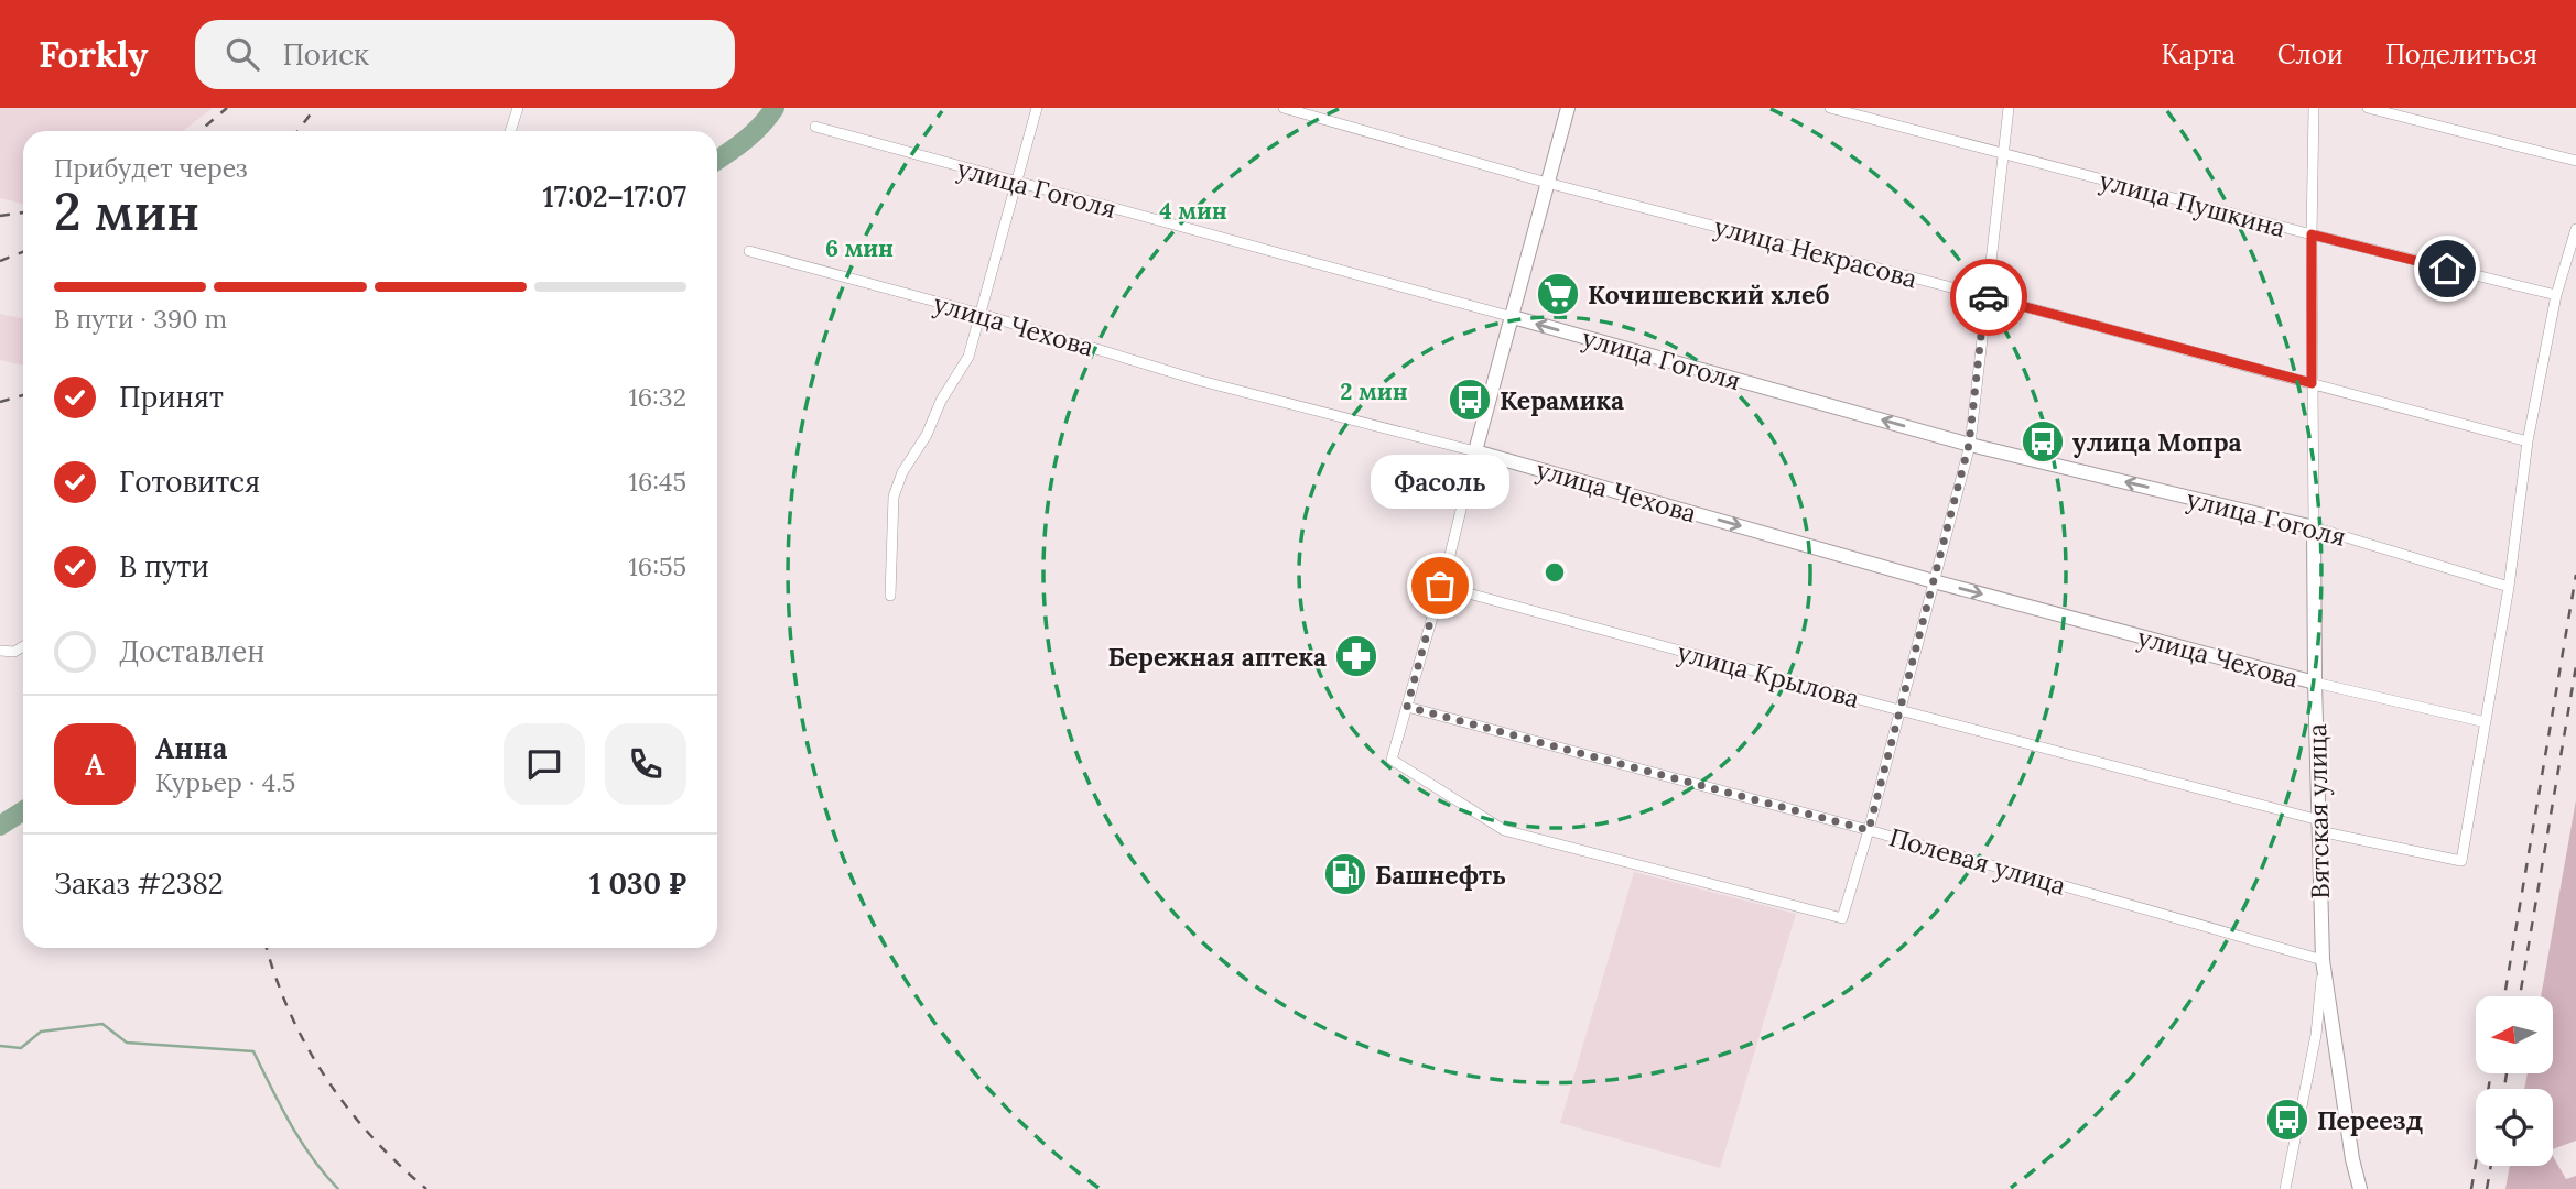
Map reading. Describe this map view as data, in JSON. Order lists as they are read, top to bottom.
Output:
{
  "streets": {
    "main road": ["улица Гоголя", "улица Чехова", "Вятская улица"],
    "street": [
      "улица Пушкина",
      "улица Некрасова",
      "улица Крылова",
      "Полевая улица"
    ]
  },
  "crossings": [
    ["улица Гоголя", "Вятская улица"],
    ["улица Пушкина", "Вятская улица"],
    ["улица Некрасова", "Вятская улица"],
    ["улица Чехова", "улица Крылова"],
    ["улица Чехова", "Вятская улица"],
    ["улица Крылова", "Вятская улица"],
    ["Вятская улица", "Полевая улица"]
  ],
  "one_way": ["улица Гоголя", "улица Чехова"],
  "places": {
    "supermarket": ["Кочишевский хлеб"],
    "bus stop": ["Керамика", "улица Мопра", "Переезд"],
    "other": ["Фасоль"],
    "pharmacy": ["Бережная аптека"],
    "fuel station": ["Башнефть"]
  },
  "north": "left",
  "page": {
    "header": "Forkly",
    "search": "Поиск",
    "nav": ["Карта", "Слои", "Поделиться"],
    "heading": ["2 мин", "Прибудет через", "17:02–17:07"],
    "panel": [
      "Анна",
      "Курьер · 4.5",
      "Заказ #2382",
      "1 030 ₽"
    ],
    "bar": "В пути · 390 m",
    "list": [
      ["Принят", "16:32"],
      ["Готовится", "16:45"],
      ["В пути", "16:55"],
      "Доставлен"
    ],
    "bubble": "Фасоль",
    "round": "А"
  },
  "rings": ["4 мин", "6 мин", "2 мин"]
}
